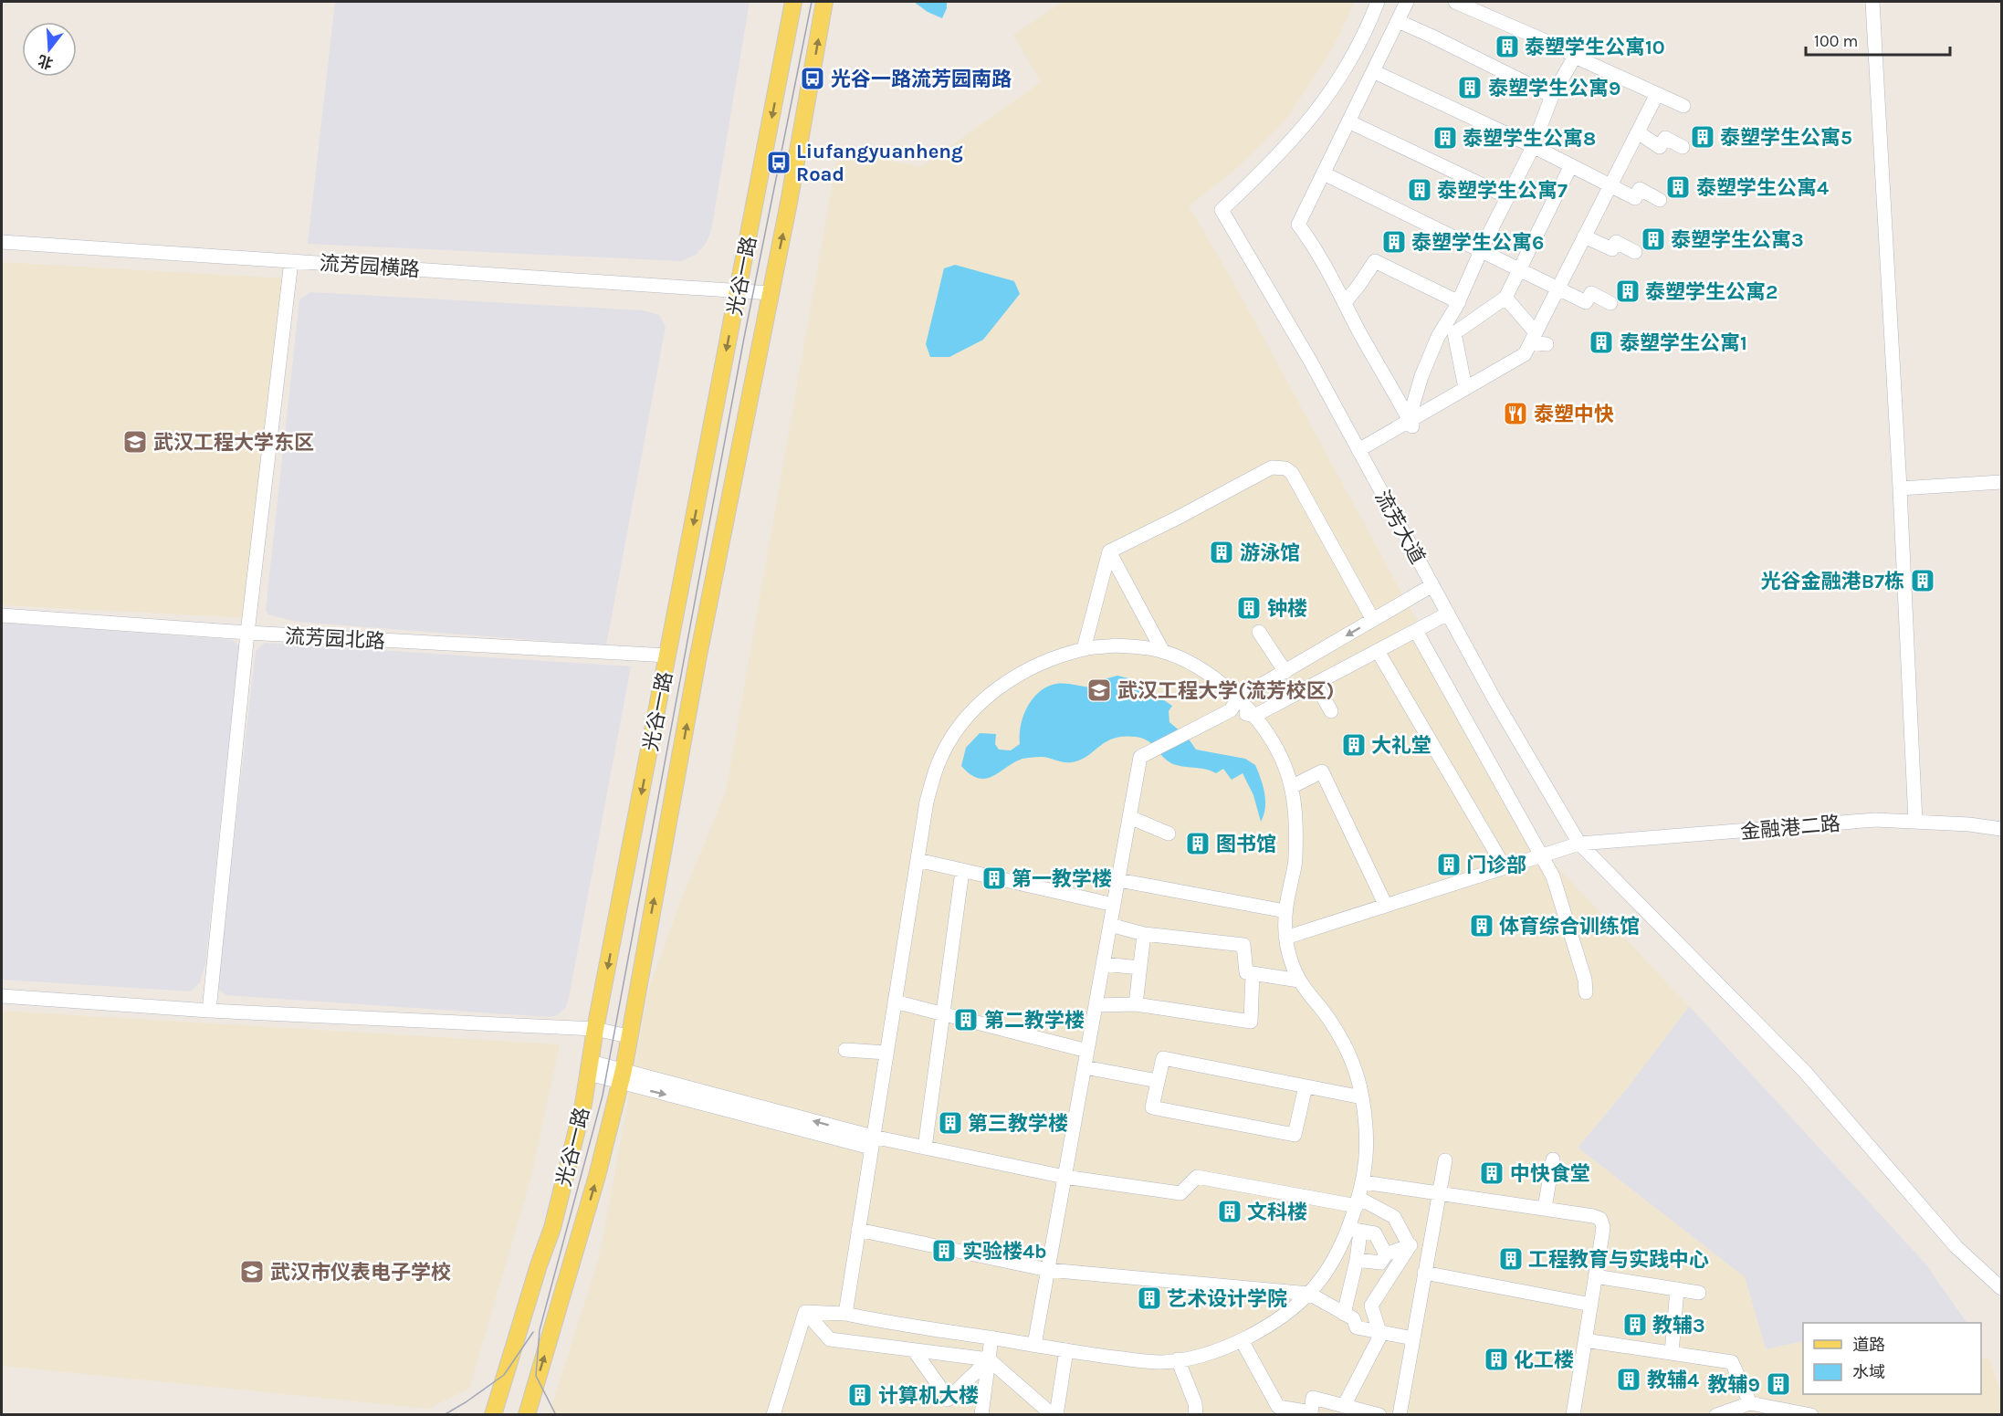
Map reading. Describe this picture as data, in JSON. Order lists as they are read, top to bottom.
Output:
{
  "streets": {
    "main road": ["光谷一路"],
    "street": [
      "流芳园横路",
      "流芳大道",
      "流芳园北路",
      "金融港二路"
    ]
  },
  "crossings": [
    ["流芳园横路", "光谷一路"],
    ["光谷一路", "流芳园北路"],
    ["流芳大道", "金融港二路"]
  ],
  "places": {
    "building": [
      "泰塑学生公寓10",
      "泰塑学生公寓9",
      "泰塑学生公寓5",
      "泰塑学生公寓8",
      "泰塑学生公寓4",
      "泰塑学生公寓7",
      "泰塑学生公寓3",
      "泰塑学生公寓6",
      "泰塑学生公寓2",
      "泰塑学生公寓1",
      "游泳馆",
      "光谷金融港B7栋",
      "钟楼",
      "大礼堂",
      "图书馆",
      "门诊部",
      "第一教学楼",
      "体育综合训练馆",
      "第二教学楼",
      "第三教学楼",
      "中快食堂",
      "文科楼",
      "实验楼4b",
      "工程教育与实践中心",
      "艺术设计学院",
      "教辅3",
      "化工楼",
      "教辅4",
      "教辅9",
      "计算机大楼"
    ],
    "bus stop": ["光谷一路流芳园南路", "Liufangyuanheng Road"],
    "restaurant": ["泰塑中快"],
    "school or university": ["武汉工程大学东区", "武汉工程大学(流芳校区)", "武汉市仪表电子学校"]
  },
  "legend": ["道路", "水域"],
  "scale_bar": "100 m",
  "north": "bottom"
}
